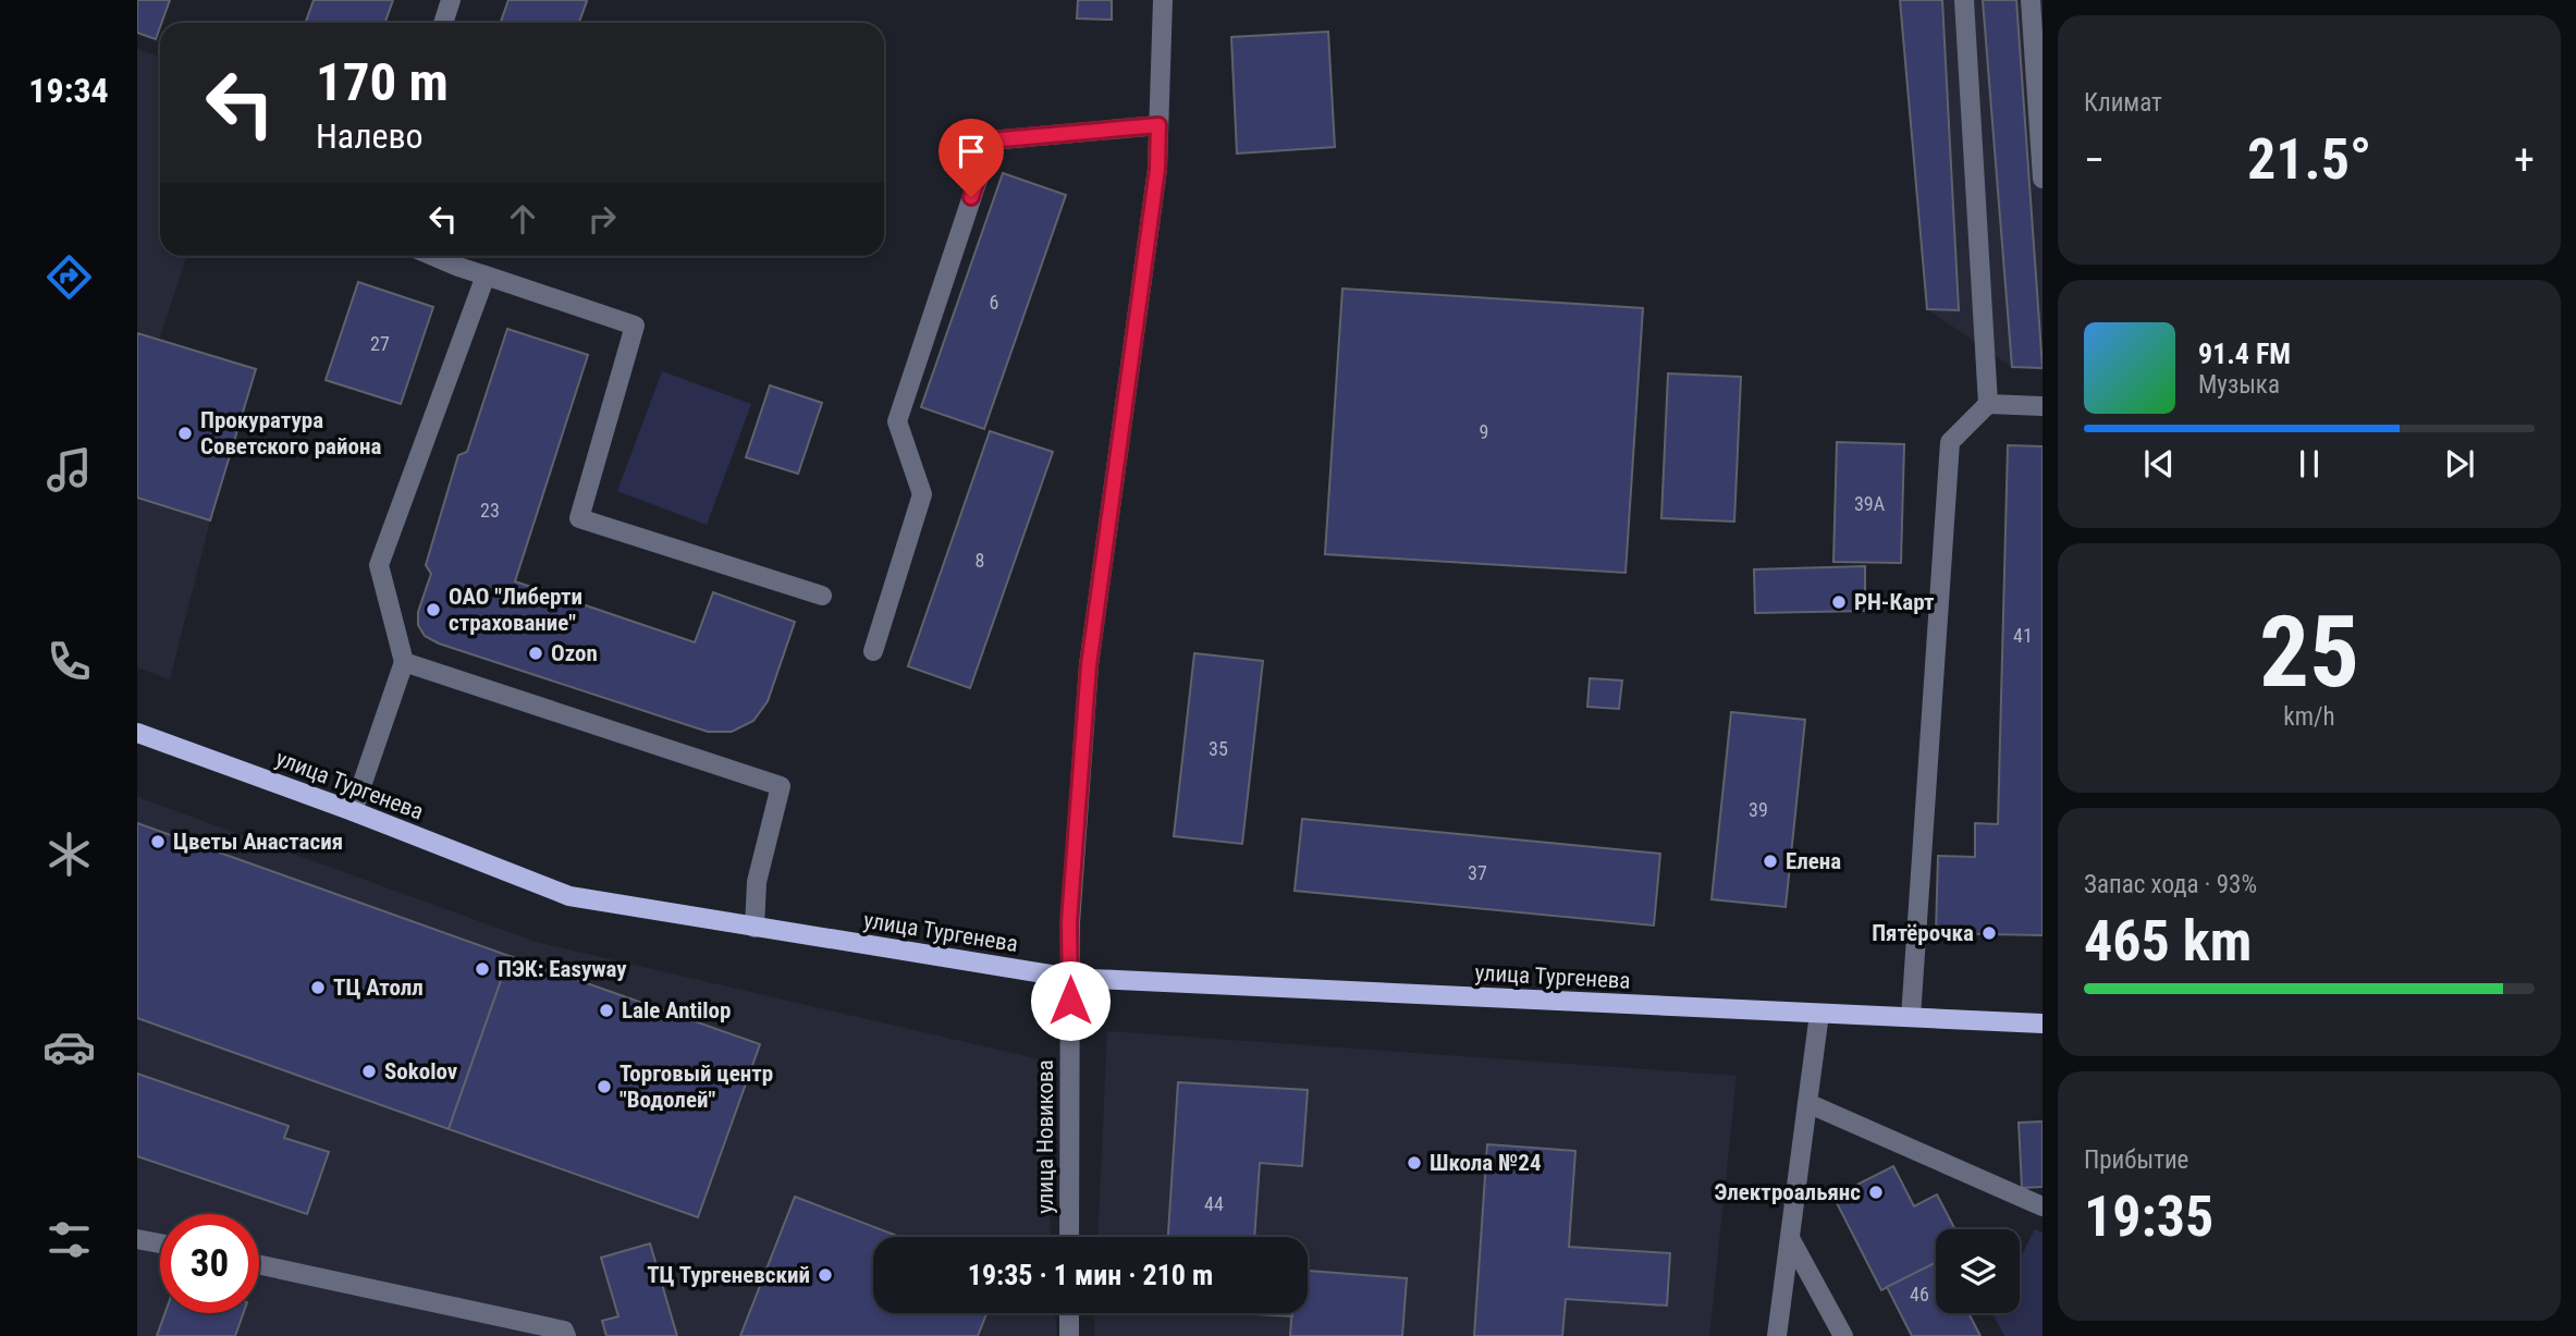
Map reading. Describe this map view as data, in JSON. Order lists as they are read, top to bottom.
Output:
{
  "streets": {
    "main road": ["улица Тургенева"],
    "street": ["улица Новикова"]
  },
  "crossings": [
    ["улица Тургенева", "улица Новикова"]
  ],
  "places": [
    "Прокуратура Советского района",
    "РН-Карт",
    "ОАО \"Либерти страхование\"",
    "Ozon",
    "Цветы Анастасия",
    "Елена",
    "Пятёрочка",
    "ПЭК: Easyway",
    "ТЦ Атолл",
    "Lale Antilop",
    "Sokolov",
    "Торговый центр \"Водолей\"",
    "Школа №24",
    "Электроальянс",
    "ТЦ Тургеневский"
  ],
  "house_numbers": [
    "6",
    "27",
    "9",
    "39А",
    "23",
    "8",
    "41",
    "35",
    "39",
    "37",
    "44",
    "46"
  ],
  "page": {
    "tabs": "19:34",
    "tile": [
      "Климат",
      ["25", "km/h"],
      ["Запас хода · 93%", "465 km"],
      ["Прибытие", "19:35"]
    ],
    "turn": ["170 m", "Налево"],
    "heat": ["−", "21.5°", "+"],
    "song": ["91.4 FM", "Музыка"],
    "limit": "30",
    "trip": "19:35 · 1 мин · 210 m"
  }
}
